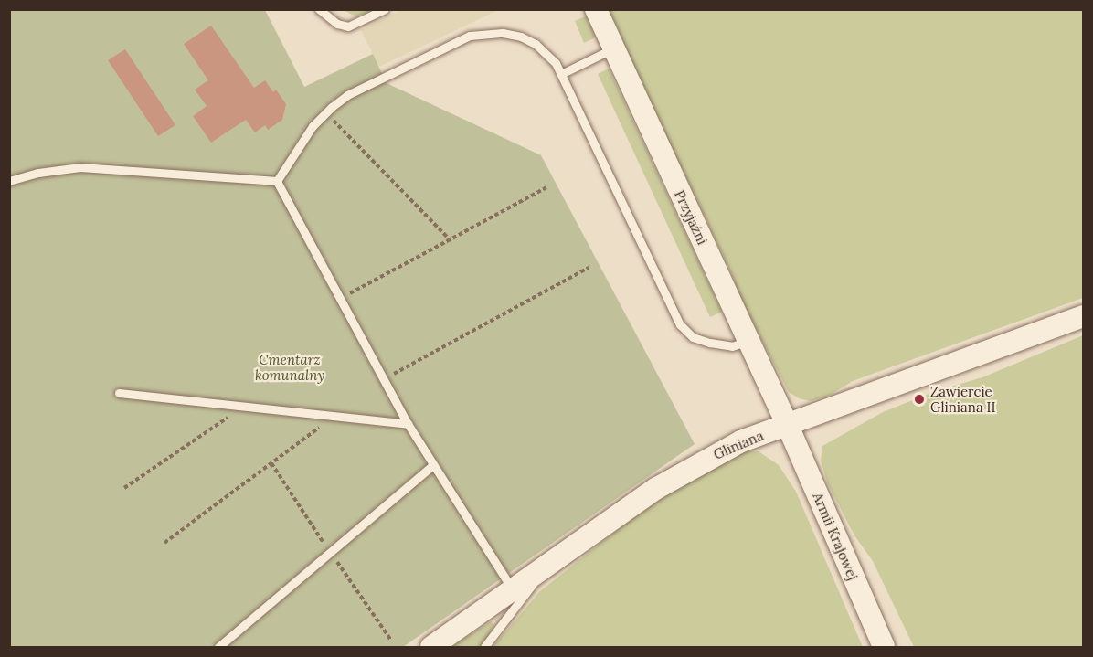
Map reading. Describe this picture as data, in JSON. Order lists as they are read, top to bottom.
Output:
{
  "streets": {
    "street": ["Przyjaźni", "Gliniana", "Armii Krajowej"]
  },
  "crossings": [
    ["Przyjaźni", "Gliniana"],
    ["Przyjaźni", "Armii Krajowej"],
    ["Gliniana", "Armii Krajowej"]
  ],
  "parks": ["Cmentarz komunalny"],
  "places": ["Zawiercie Gliniana II"]
}
